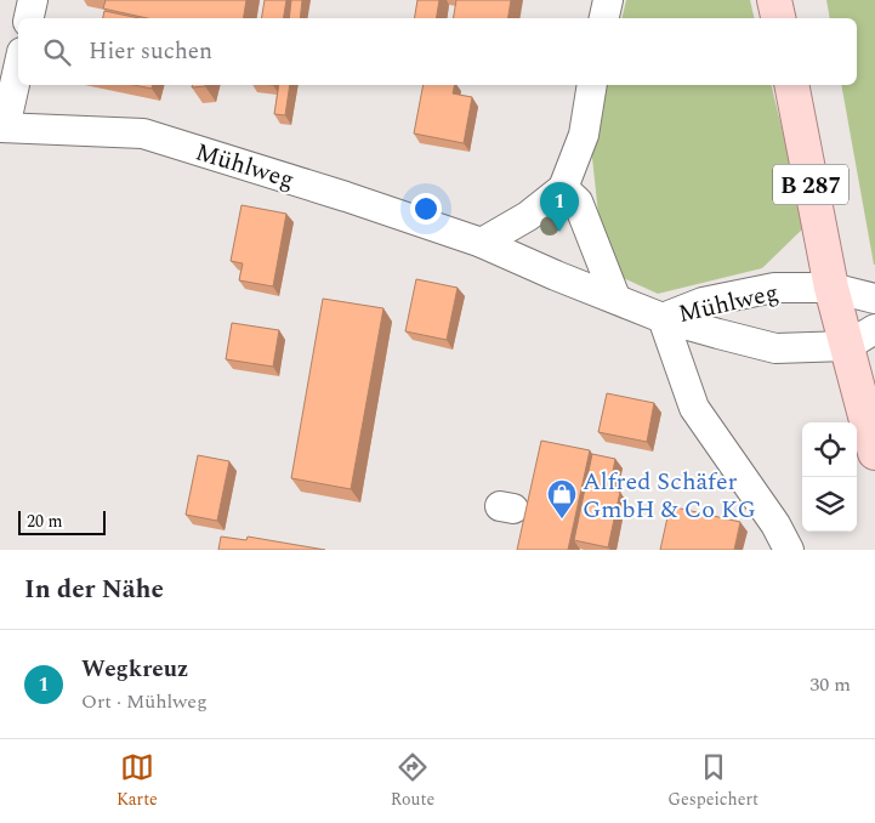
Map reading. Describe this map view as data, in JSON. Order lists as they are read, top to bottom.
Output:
{
  "streets": {
    "main road": ["B 287"],
    "street": ["Mühlweg"]
  },
  "crossings": [
    ["Mühlweg", "B 287"]
  ],
  "places": {
    "shop": ["Alfred Schäfer GmbH & Co KG"]
  },
  "scale_bar": "20 m",
  "page": {
    "search": "Hier suchen",
    "pins": "1",
    "scale": "20 m",
    "heading": "In der Nähe",
    "list": [
      {
        "mark": "1",
        "name": "Wegkreuz",
        "note": "Ort · Mühlweg",
        "value": "30 m"
      }
    ],
    "nav": ["Karte", "Route", "Gespeichert"]
  }
}
